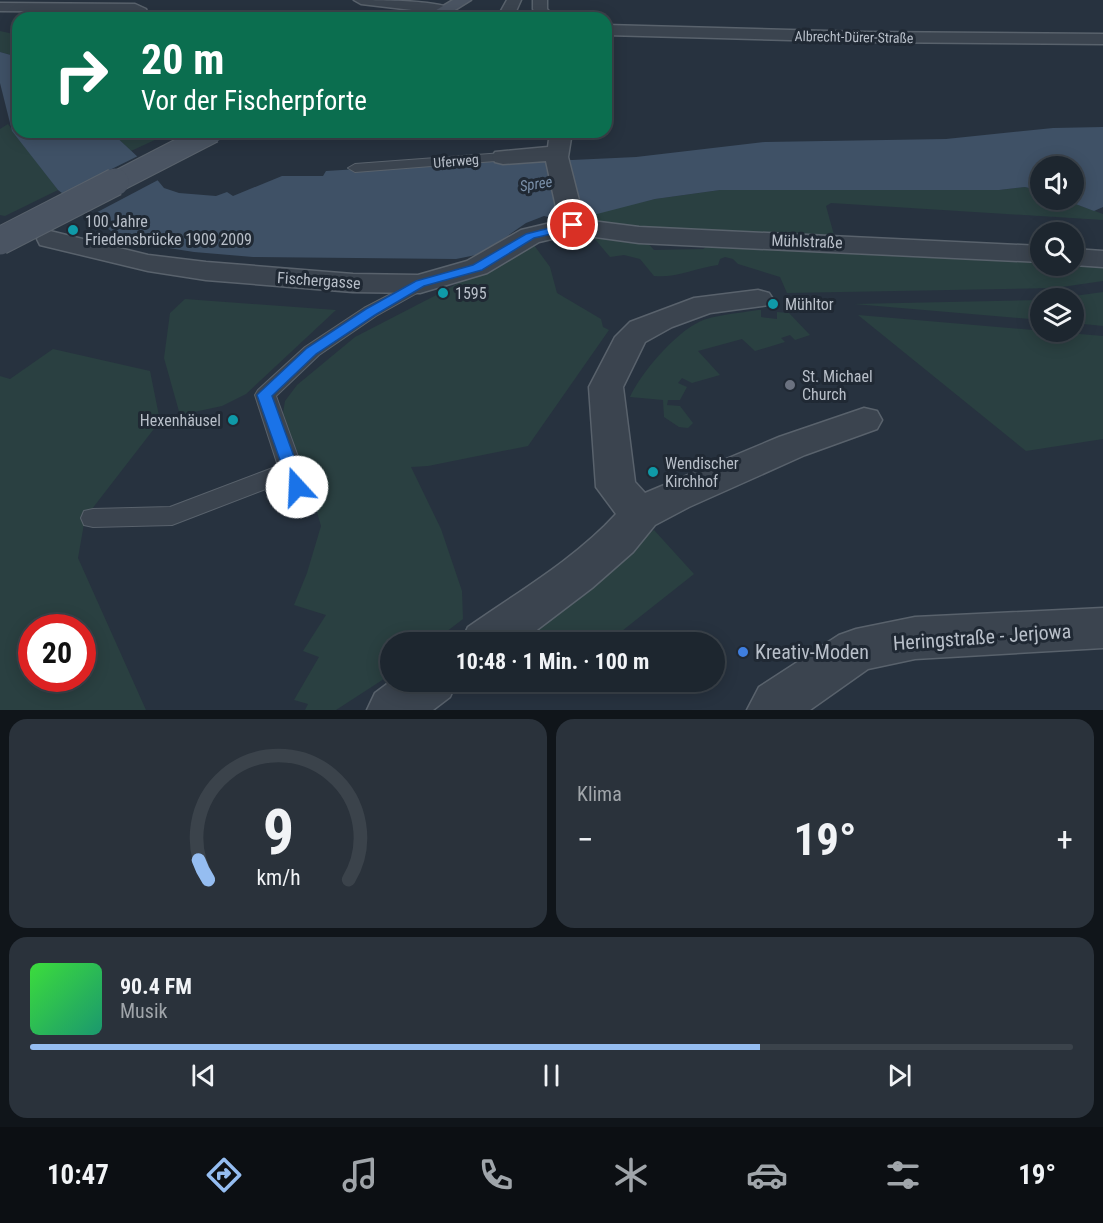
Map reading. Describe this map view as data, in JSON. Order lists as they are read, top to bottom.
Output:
{
  "streets": {
    "street": [
      "Albrecht-Dürer-Straße",
      "Uferweg",
      "Mühlstraße",
      "Fischergasse",
      "Heringstraße - Jerjowa"
    ]
  },
  "crossings": [
    ["Mühlstraße", "Fischergasse"]
  ],
  "water": ["Spree"],
  "places": [
    "100 Jahre Friedensbrücke 1909 2009",
    "1595",
    "Mühltor",
    "St. Michael Church",
    "Hexenhäusel",
    "Wendischer Kirchhof",
    "Kreativ-Moden"
  ],
  "page": {
    "turn": ["20 m", "Vor der Fischerpforte"],
    "limit": "20",
    "trip": "10:48 · 1 Min. · 100 m",
    "tile": "Klima",
    "heat": ["−", "19°", "+"],
    "song": ["90.4 FM", "Musik"],
    "tabs": ["10:47", "19°"],
    "gauge": ["9", "km/h"]
  }
}
